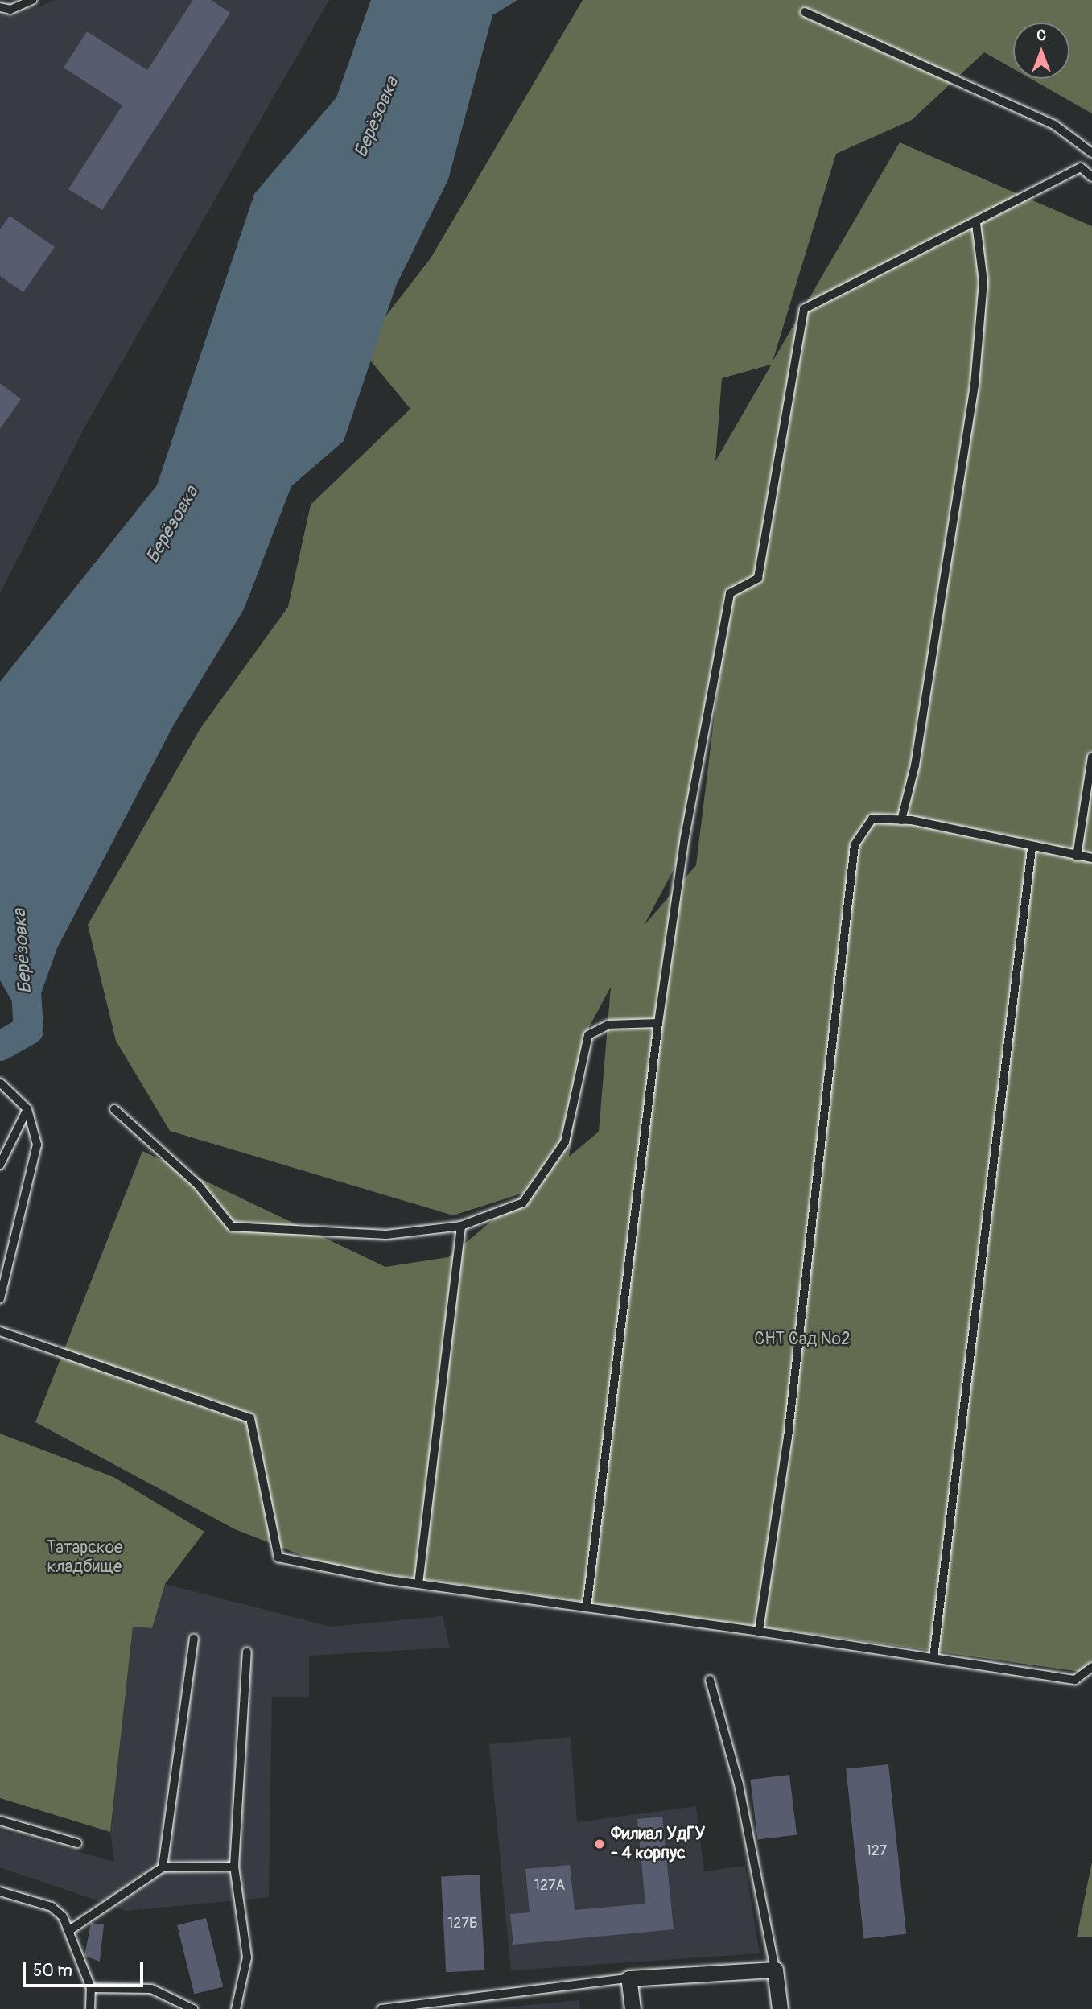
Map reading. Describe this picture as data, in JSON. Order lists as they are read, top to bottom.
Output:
{
  "water": ["Берёзовка"],
  "parks": ["СНТ Сад №2", "Татарское кладбище"],
  "places": ["Филиал УдГУ - 4 корпус"],
  "house_numbers": ["127", "127А", "127Б"],
  "scale_bar": "50 m",
  "north": "top"
}
